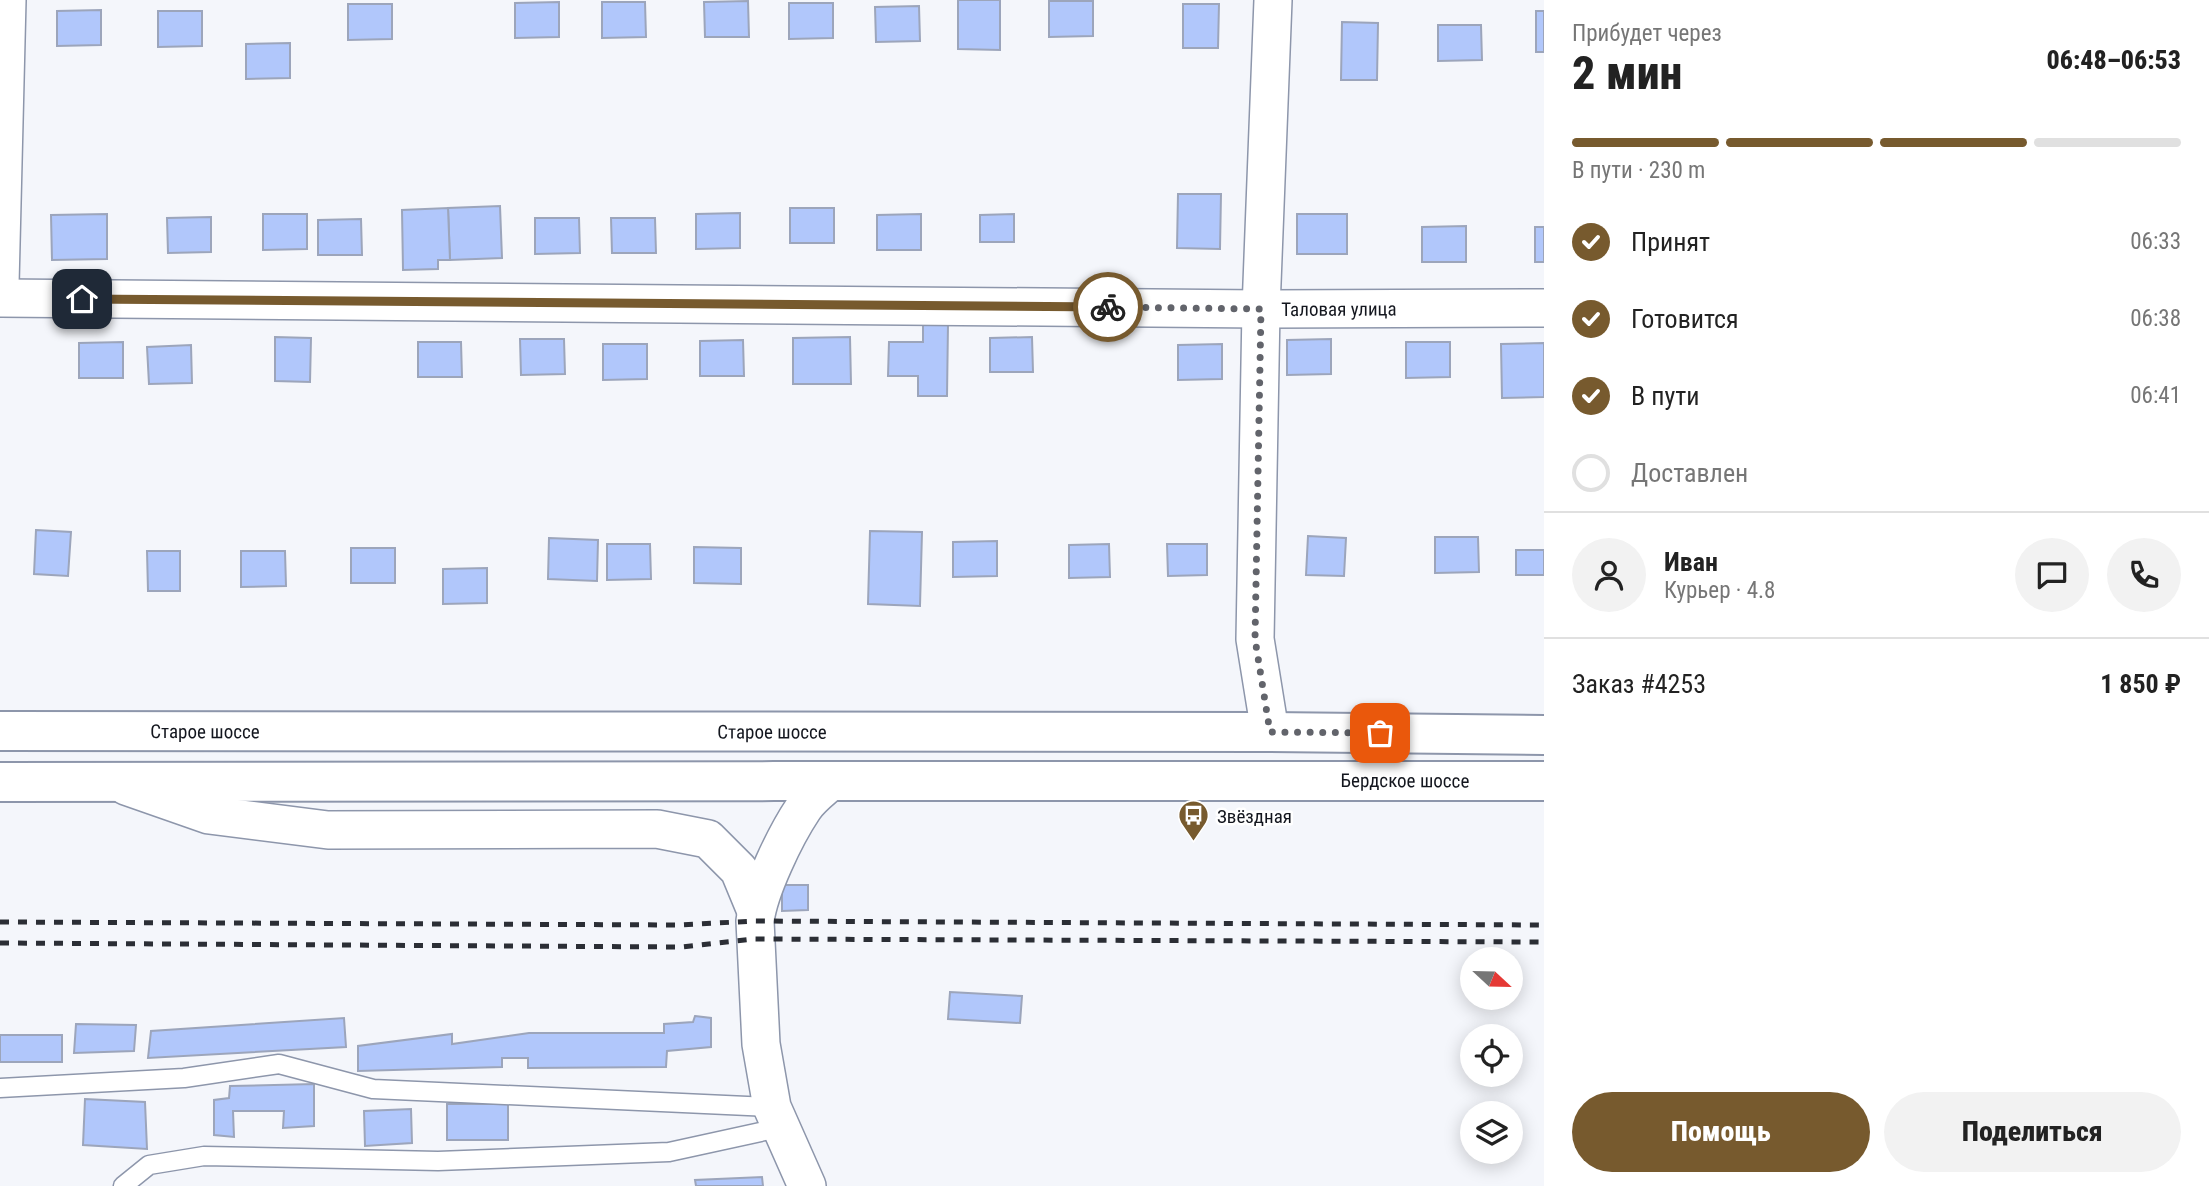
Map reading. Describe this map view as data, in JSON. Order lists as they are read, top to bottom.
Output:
{
  "streets": {
    "highway": ["Старое шоссе", "Бердское шоссе"],
    "street": ["Таловая улица"]
  },
  "places": {
    "bus stop": ["Звёздная"]
  },
  "north": "right",
  "page": {
    "heading": ["2 мин", "Прибудет через", "06:48–06:53"],
    "panel": [
      "Иван",
      "Курьер · 4.8",
      "Заказ #4253",
      "1 850 ₽"
    ],
    "bar": "В пути · 230 m",
    "list": [
      ["Принят", "06:33"],
      ["Готовится", "06:38"],
      ["В пути", "06:41"],
      "Доставлен"
    ],
    "buttons": ["Помощь", "Поделиться"]
  }
}
